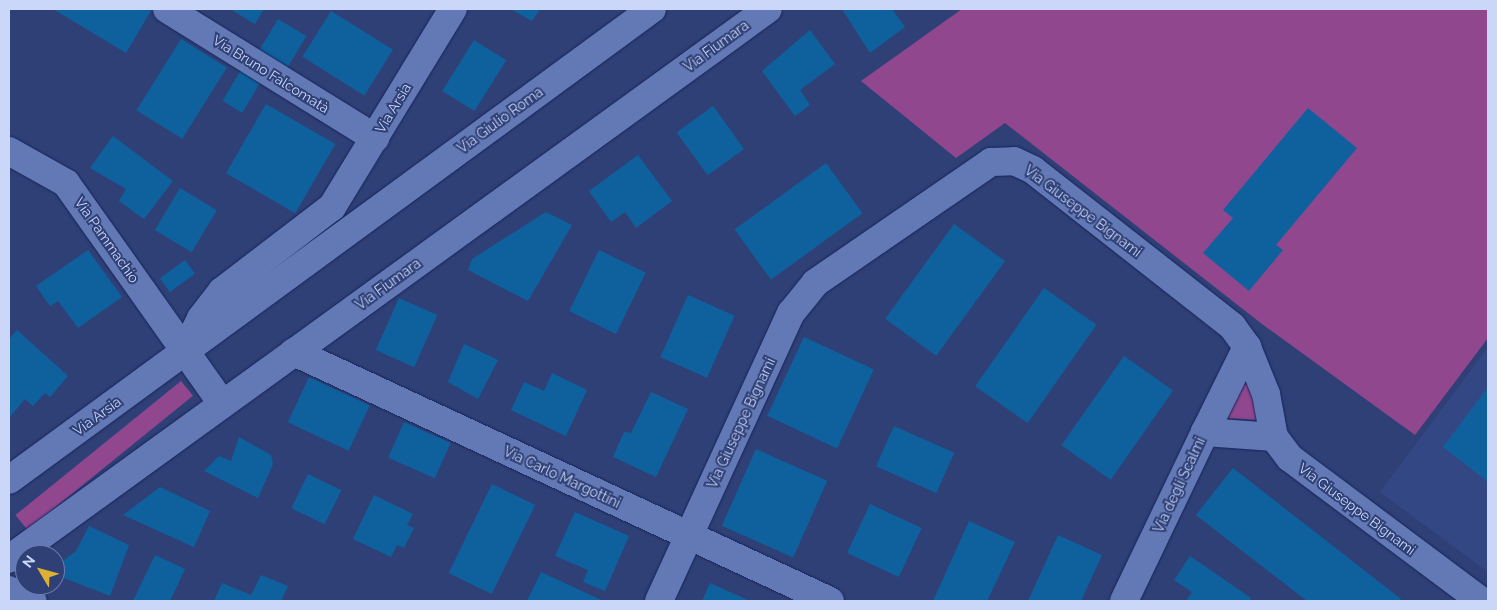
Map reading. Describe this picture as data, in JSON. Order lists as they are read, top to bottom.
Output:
{
  "streets": {
    "street": [
      "Via Fiumara",
      "Via Bruno Falcomatà",
      "Via Arsia",
      "Via Giulio Roma",
      "Via Giuseppe Bignami",
      "Via Pammachio",
      "Via Carlo Margottini",
      "Via degli Scalmi"
    ]
  },
  "crossings": [
    ["Via Fiumara", "Via Pammachio"],
    ["Via Fiumara", "Via Carlo Margottini"],
    ["Via Bruno Falcomatà", "Via Arsia"],
    ["Via Arsia", "Via Giulio Roma"],
    ["Via Arsia", "Via Pammachio"],
    ["Via Giuseppe Bignami", "Via Carlo Margottini"],
    ["Via Giuseppe Bignami", "Via degli Scalmi"]
  ],
  "north": "top left"
}
